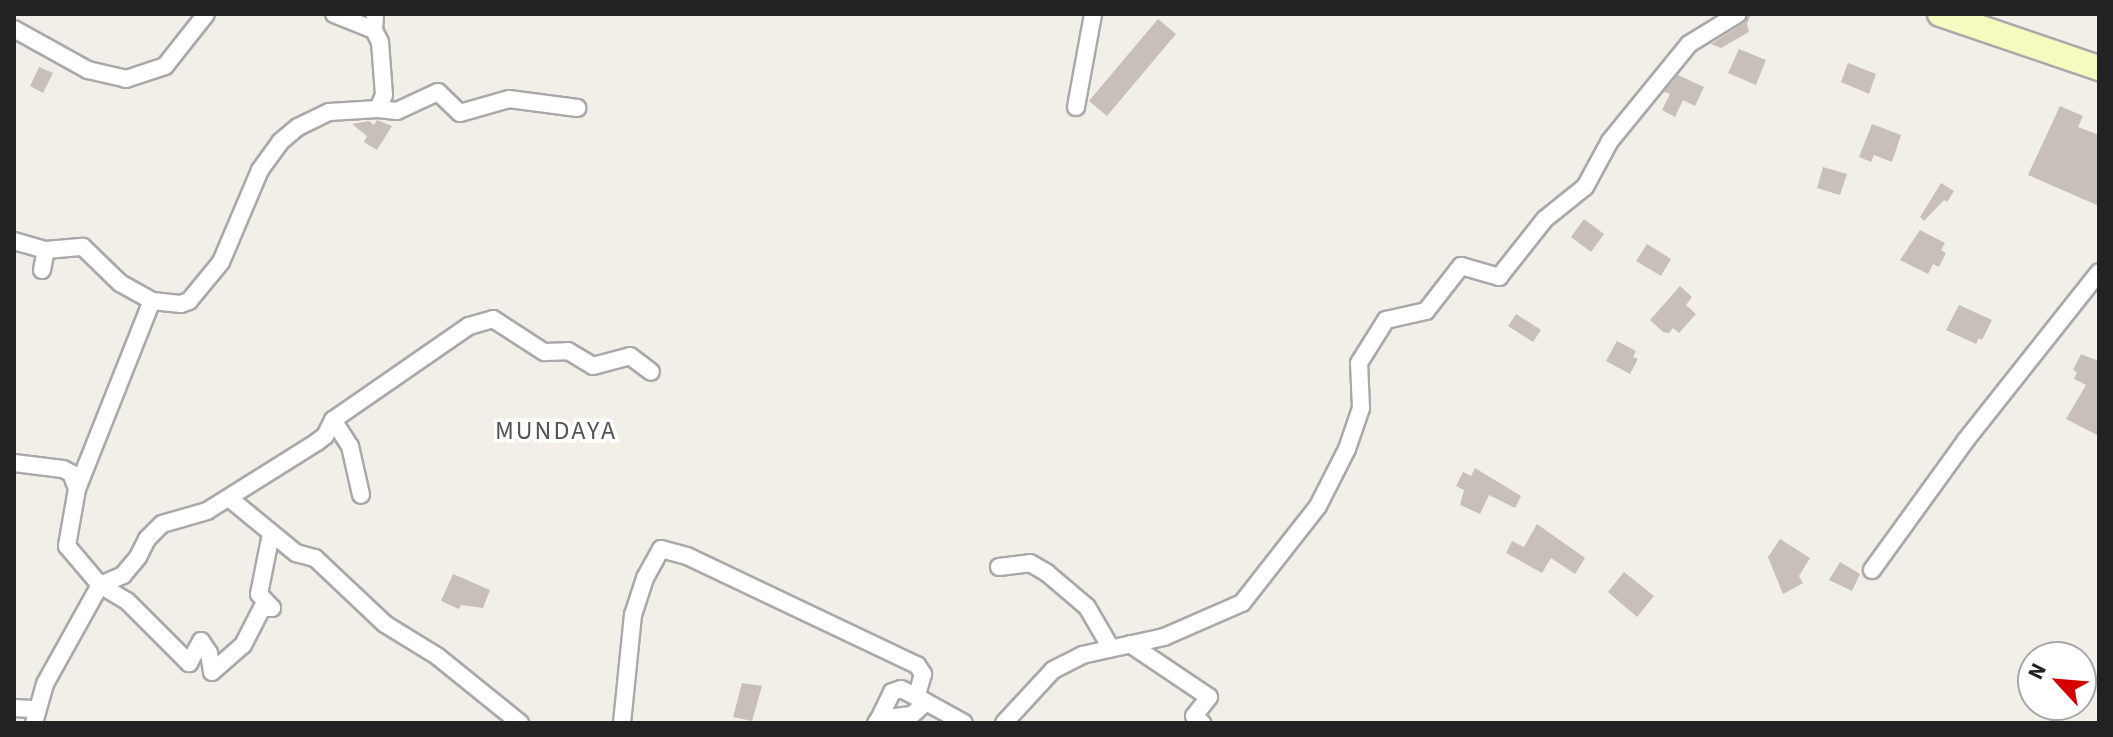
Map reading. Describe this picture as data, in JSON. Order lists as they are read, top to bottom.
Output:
{
  "districts": ["MUNDAYA"],
  "north": "top left"
}
